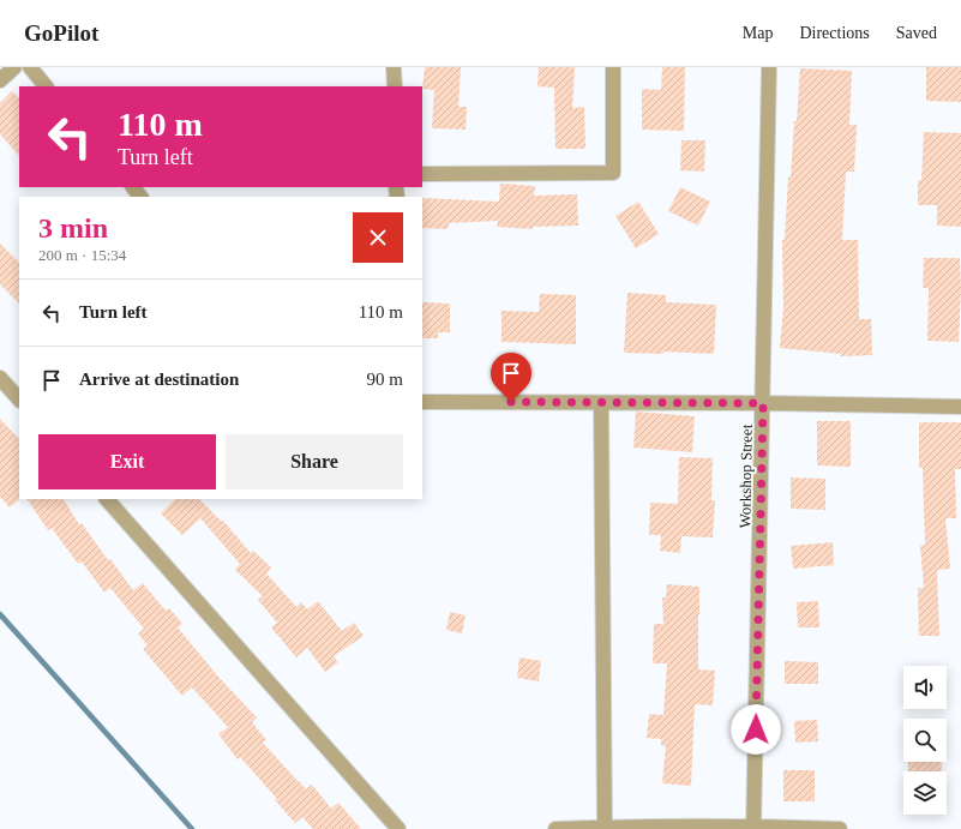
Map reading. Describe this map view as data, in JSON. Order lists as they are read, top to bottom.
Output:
{
  "streets": {
    "street": ["Workshop Street"]
  },
  "page": {
    "header": "GoPilot",
    "nav": ["Map", "Directions", "Saved"],
    "turn": ["110 m", "Turn left"],
    "heading": ["3 min", "200 m · 15:34"],
    "list": [
      {
        "name": "Turn left",
        "value": "110 m"
      },
      {
        "name": "Arrive at destination",
        "value": "90 m"
      }
    ],
    "buttons": ["Exit", "Share"]
  }
}
